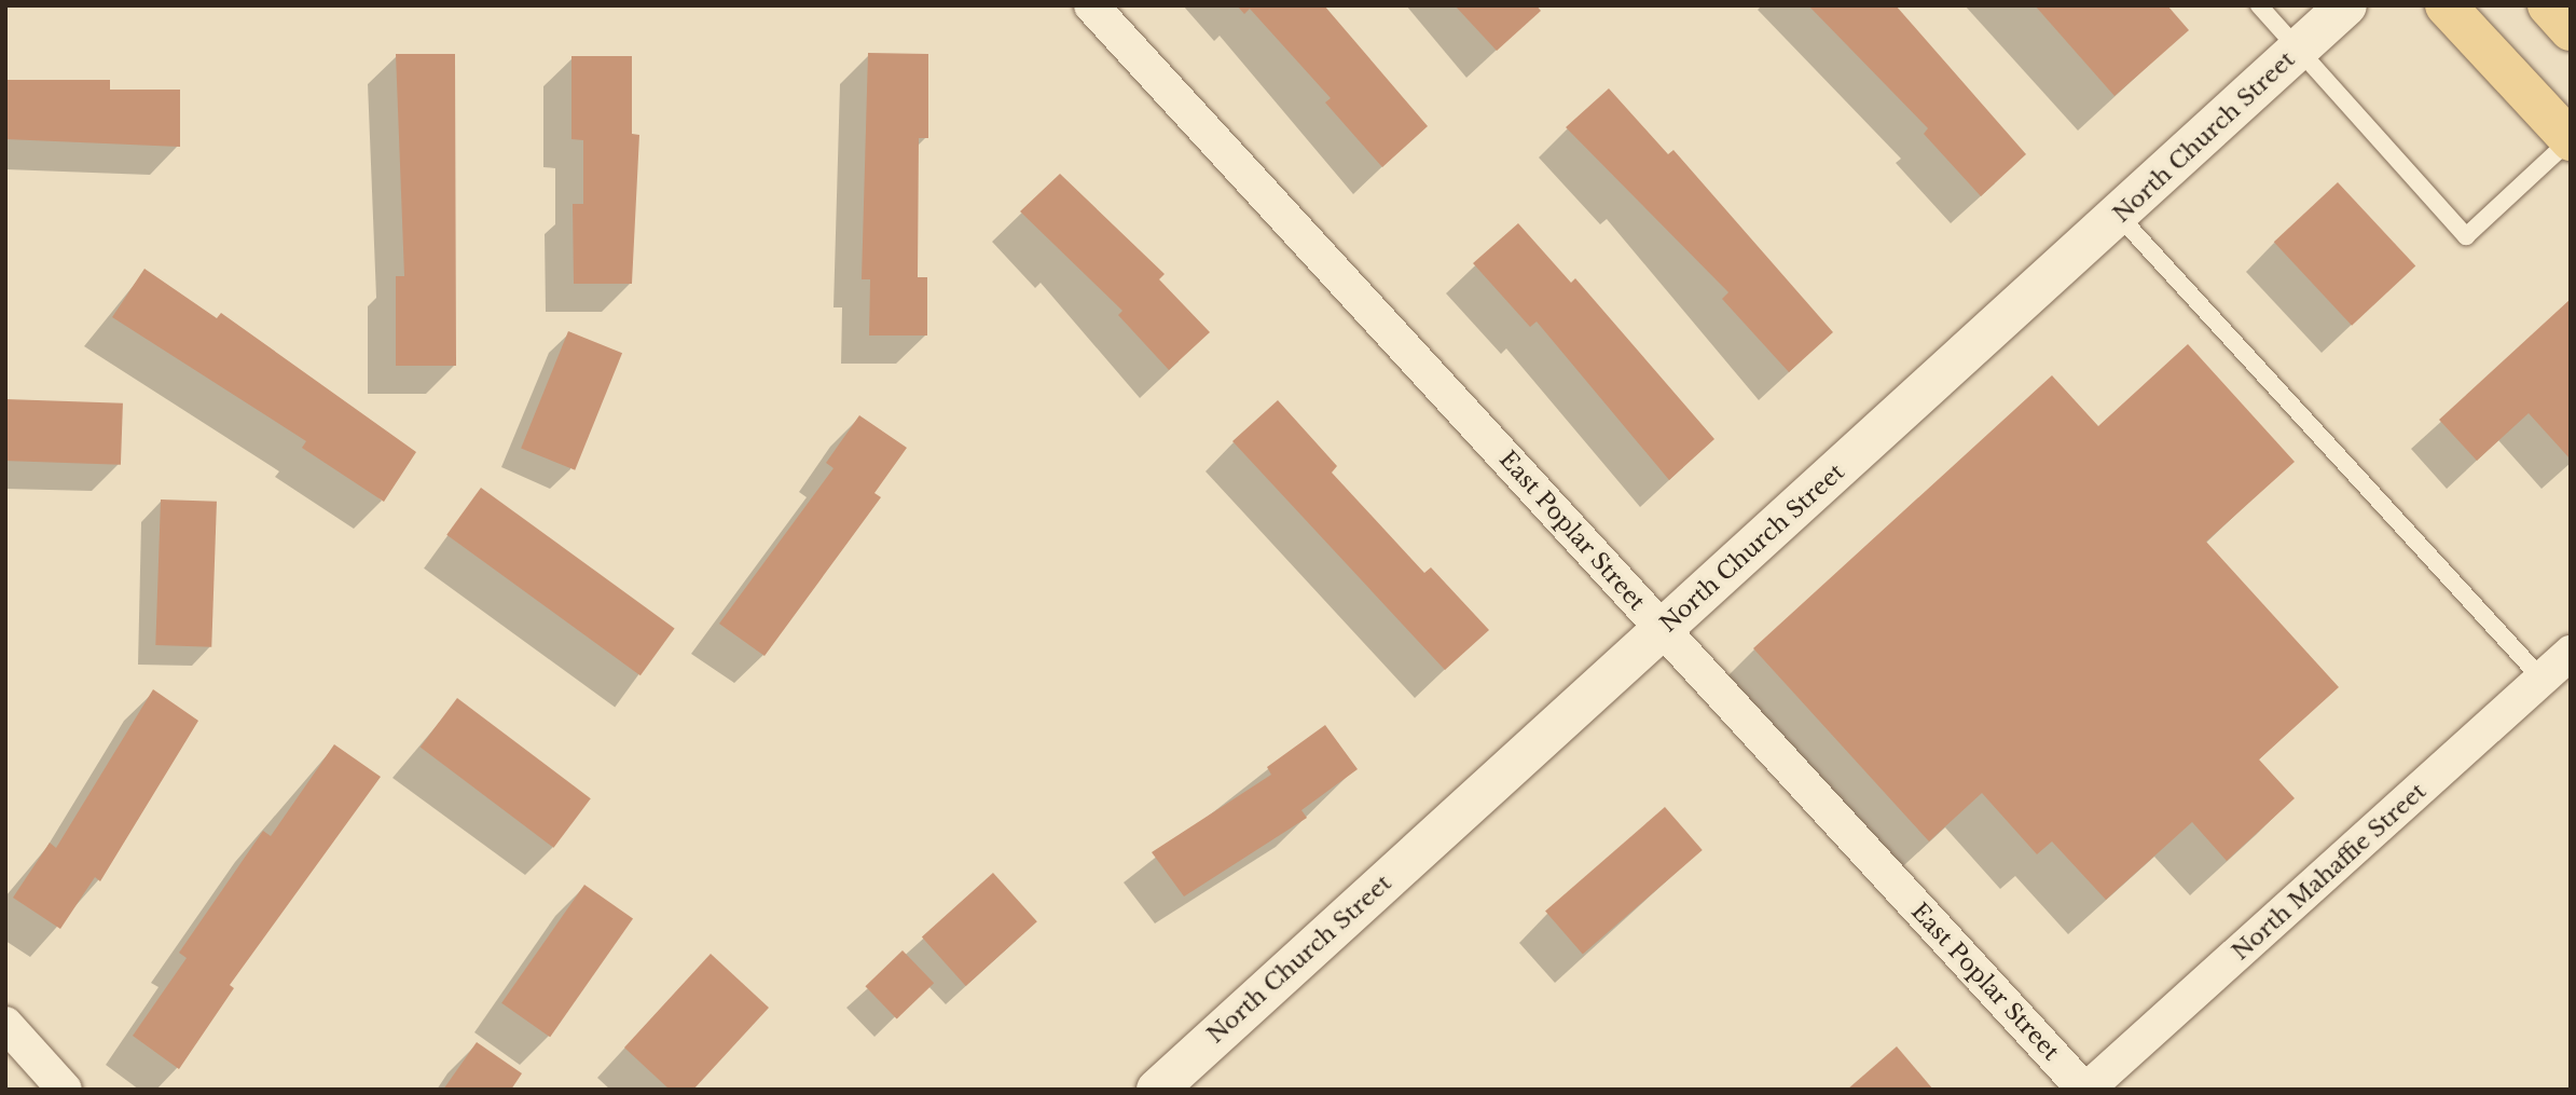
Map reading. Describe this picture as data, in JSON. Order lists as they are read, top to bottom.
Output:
{
  "streets": {
    "street": ["North Church Street", "East Poplar Street", "North Mahaffie Street"]
  },
  "crossings": [
    ["North Church Street", "East Poplar Street"],
    ["East Poplar Street", "North Mahaffie Street"]
  ]
}
